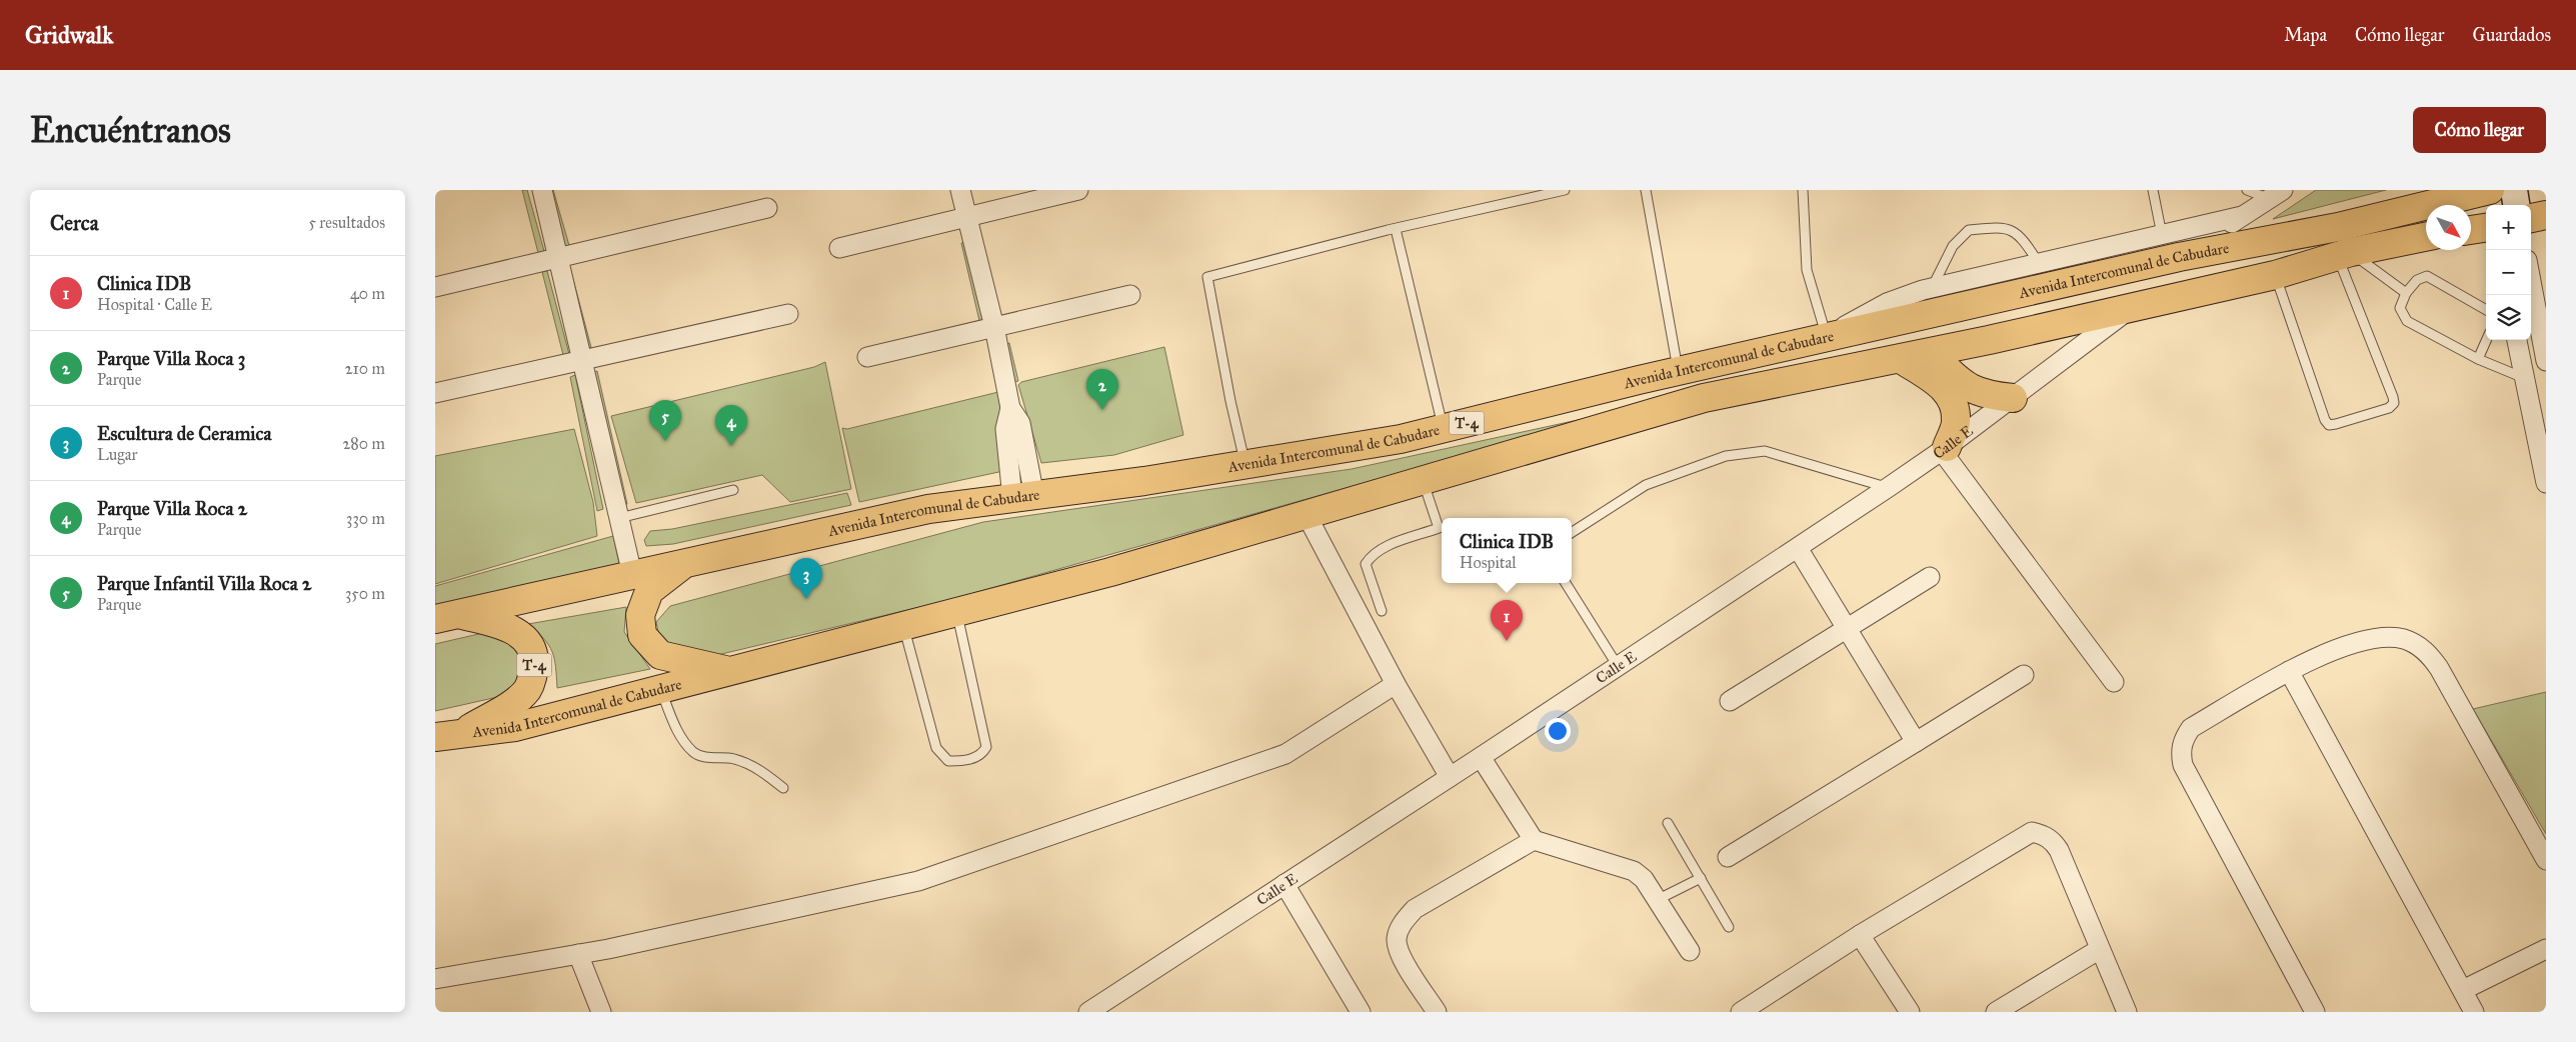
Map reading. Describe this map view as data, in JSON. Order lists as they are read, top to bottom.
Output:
{
  "streets": {
    "highway": ["Avenida Intercomunal de Cabudare", "T-4"],
    "street": ["Calle E"]
  },
  "crossings": [
    ["Avenida Intercomunal de Cabudare", "T-4"],
    ["Avenida Intercomunal de Cabudare", "Calle E"]
  ],
  "north": "bottom right",
  "page": {
    "header": "Gridwalk",
    "nav": ["Mapa", "Cómo llegar", "Guardados"],
    "buttons": "Cómo llegar",
    "title": "Encuéntranos",
    "heading": ["Cerca", "5 resultados"],
    "map_buttons": ["+", "−"],
    "list": [
      {
        "mark": "1",
        "name": "Clinica IDB",
        "note": "Hospital · Calle E",
        "value": "40 m"
      },
      {
        "mark": "2",
        "name": "Parque Villa Roca 3",
        "note": "Parque",
        "value": "210 m"
      },
      {
        "mark": "3",
        "name": "Escultura de Ceramica",
        "note": "Lugar",
        "value": "280 m"
      },
      {
        "mark": "4",
        "name": "Parque Villa Roca 2",
        "note": "Parque",
        "value": "330 m"
      },
      {
        "mark": "5",
        "name": "Parque Infantil Villa Roca 2",
        "note": "Parque",
        "value": "350 m"
      }
    ],
    "pins": [
      "2",
      "5",
      "4",
      "3",
      "1"
    ],
    "popup": ["Clinica IDB", "Hospital"]
  }
}
